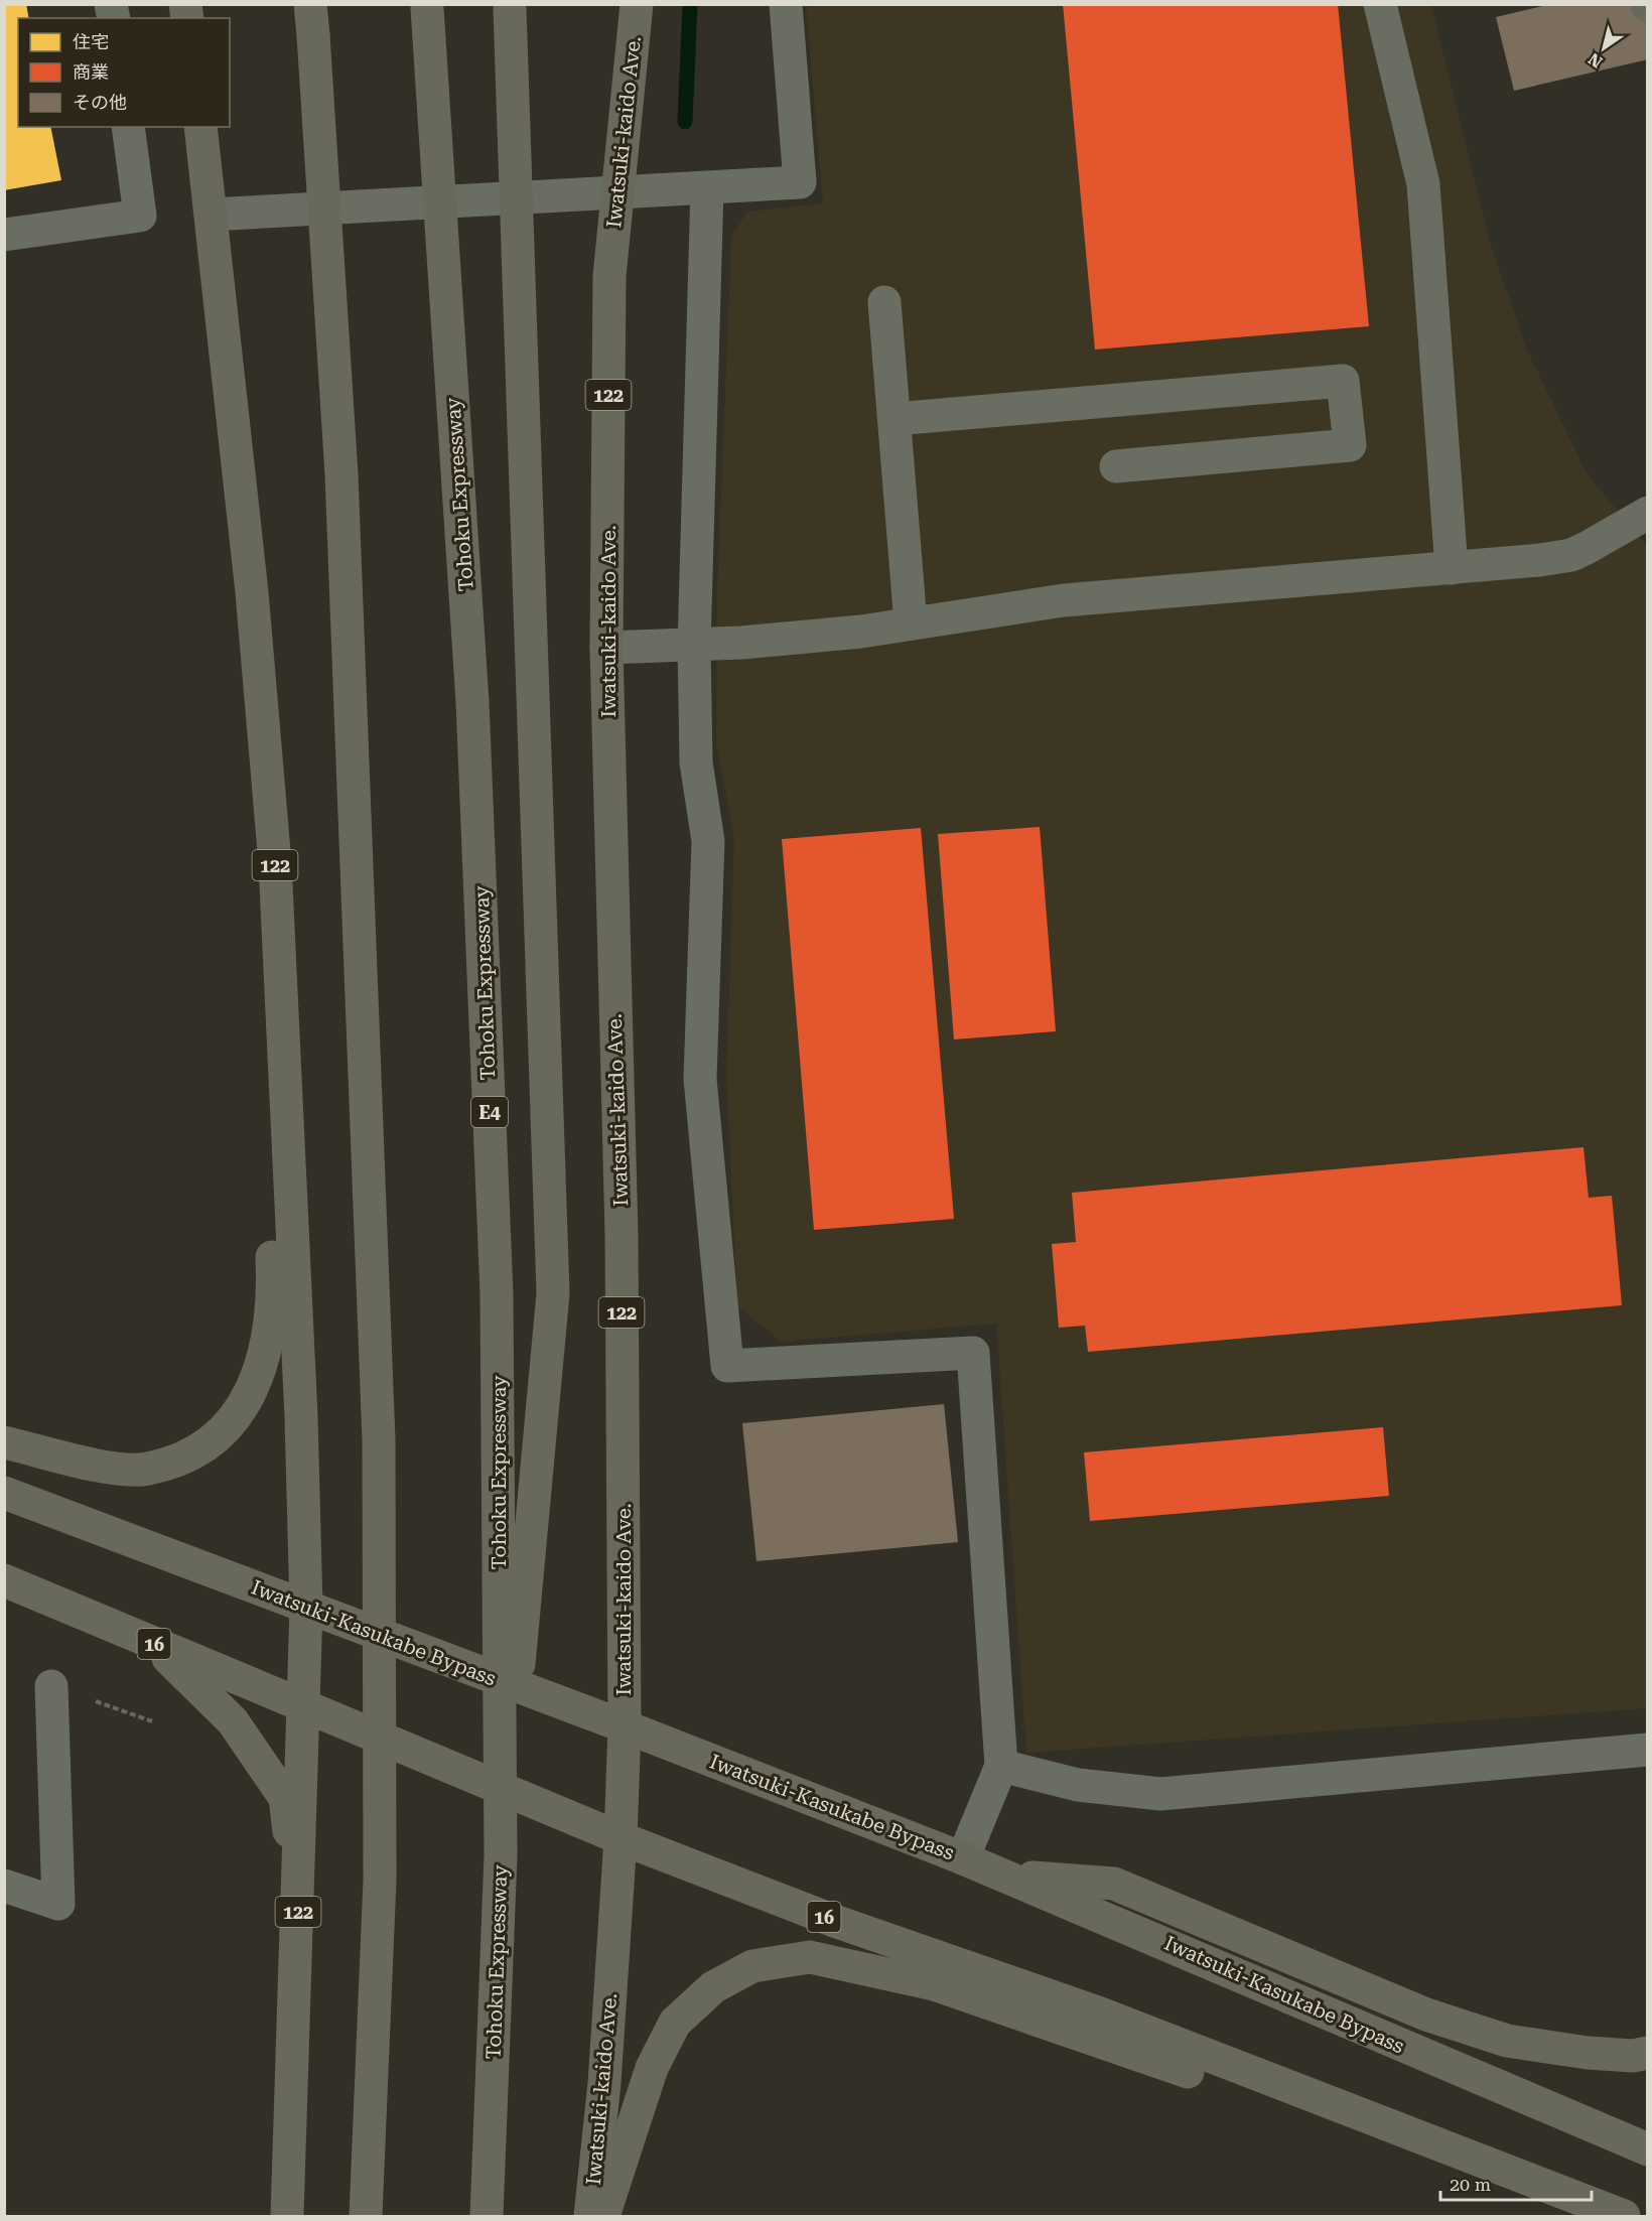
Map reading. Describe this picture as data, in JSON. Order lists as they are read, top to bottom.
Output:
{
  "streets": {
    "highway": [
      "Iwatsuki-kaido Ave.",
      "122",
      "Tohoku Expressway",
      "E4",
      "Iwatsuki-Kasukabe Bypass",
      "16"
    ]
  },
  "crossings": [
    ["Iwatsuki-kaido Ave.", "Iwatsuki-Kasukabe Bypass"],
    ["Iwatsuki-kaido Ave.", "16"],
    ["122", "Iwatsuki-Kasukabe Bypass"],
    ["122", "16"]
  ],
  "legend": ["住宅", "商業", "その他"],
  "scale_bar": "20 m",
  "north": "bottom left"
}
